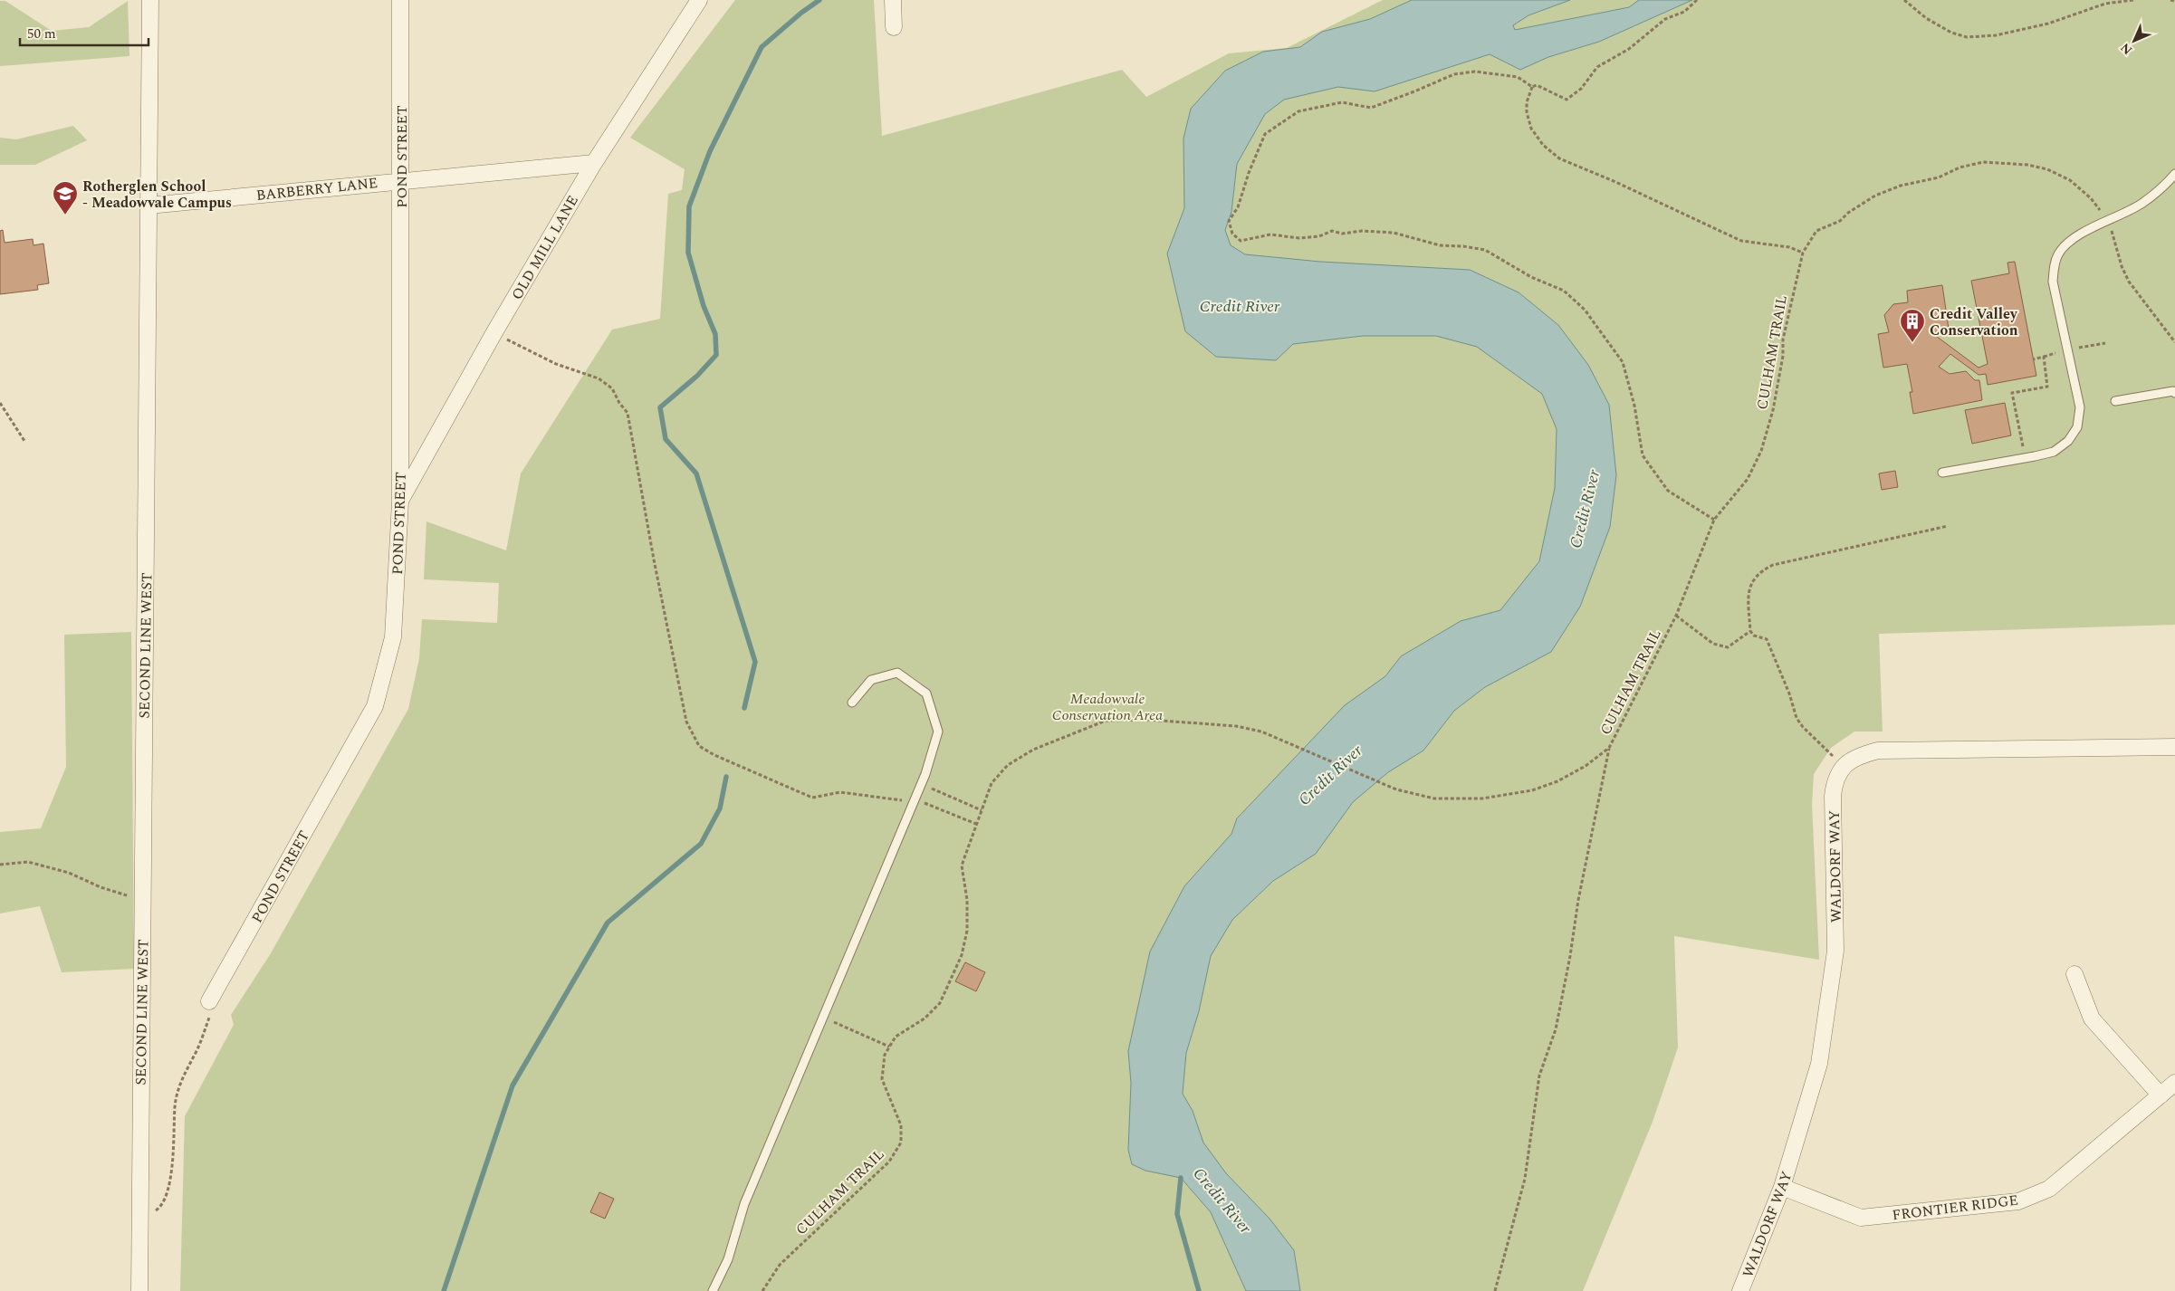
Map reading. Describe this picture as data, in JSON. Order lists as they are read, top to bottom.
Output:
{
  "streets": {
    "street": [
      "POND STREET",
      "BARBERRY LANE",
      "OLD MILL LANE",
      "SECOND LINE WEST",
      "WALDORF WAY",
      "FRONTIER RIDGE"
    ],
    "path": ["CULHAM TRAIL"]
  },
  "crossings": [
    ["POND STREET", "BARBERRY LANE"],
    ["POND STREET", "OLD MILL LANE"],
    ["BARBERRY LANE", "OLD MILL LANE"],
    ["BARBERRY LANE", "SECOND LINE WEST"],
    ["WALDORF WAY", "FRONTIER RIDGE"]
  ],
  "water": ["Credit River"],
  "parks": ["Meadowvale Conservation Area"],
  "places": {
    "school or university": ["Rotherglen School - Meadowvale Campus"],
    "building": ["Credit Valley Conservation"]
  },
  "scale_bar": "50 m",
  "north": "bottom left"
}
